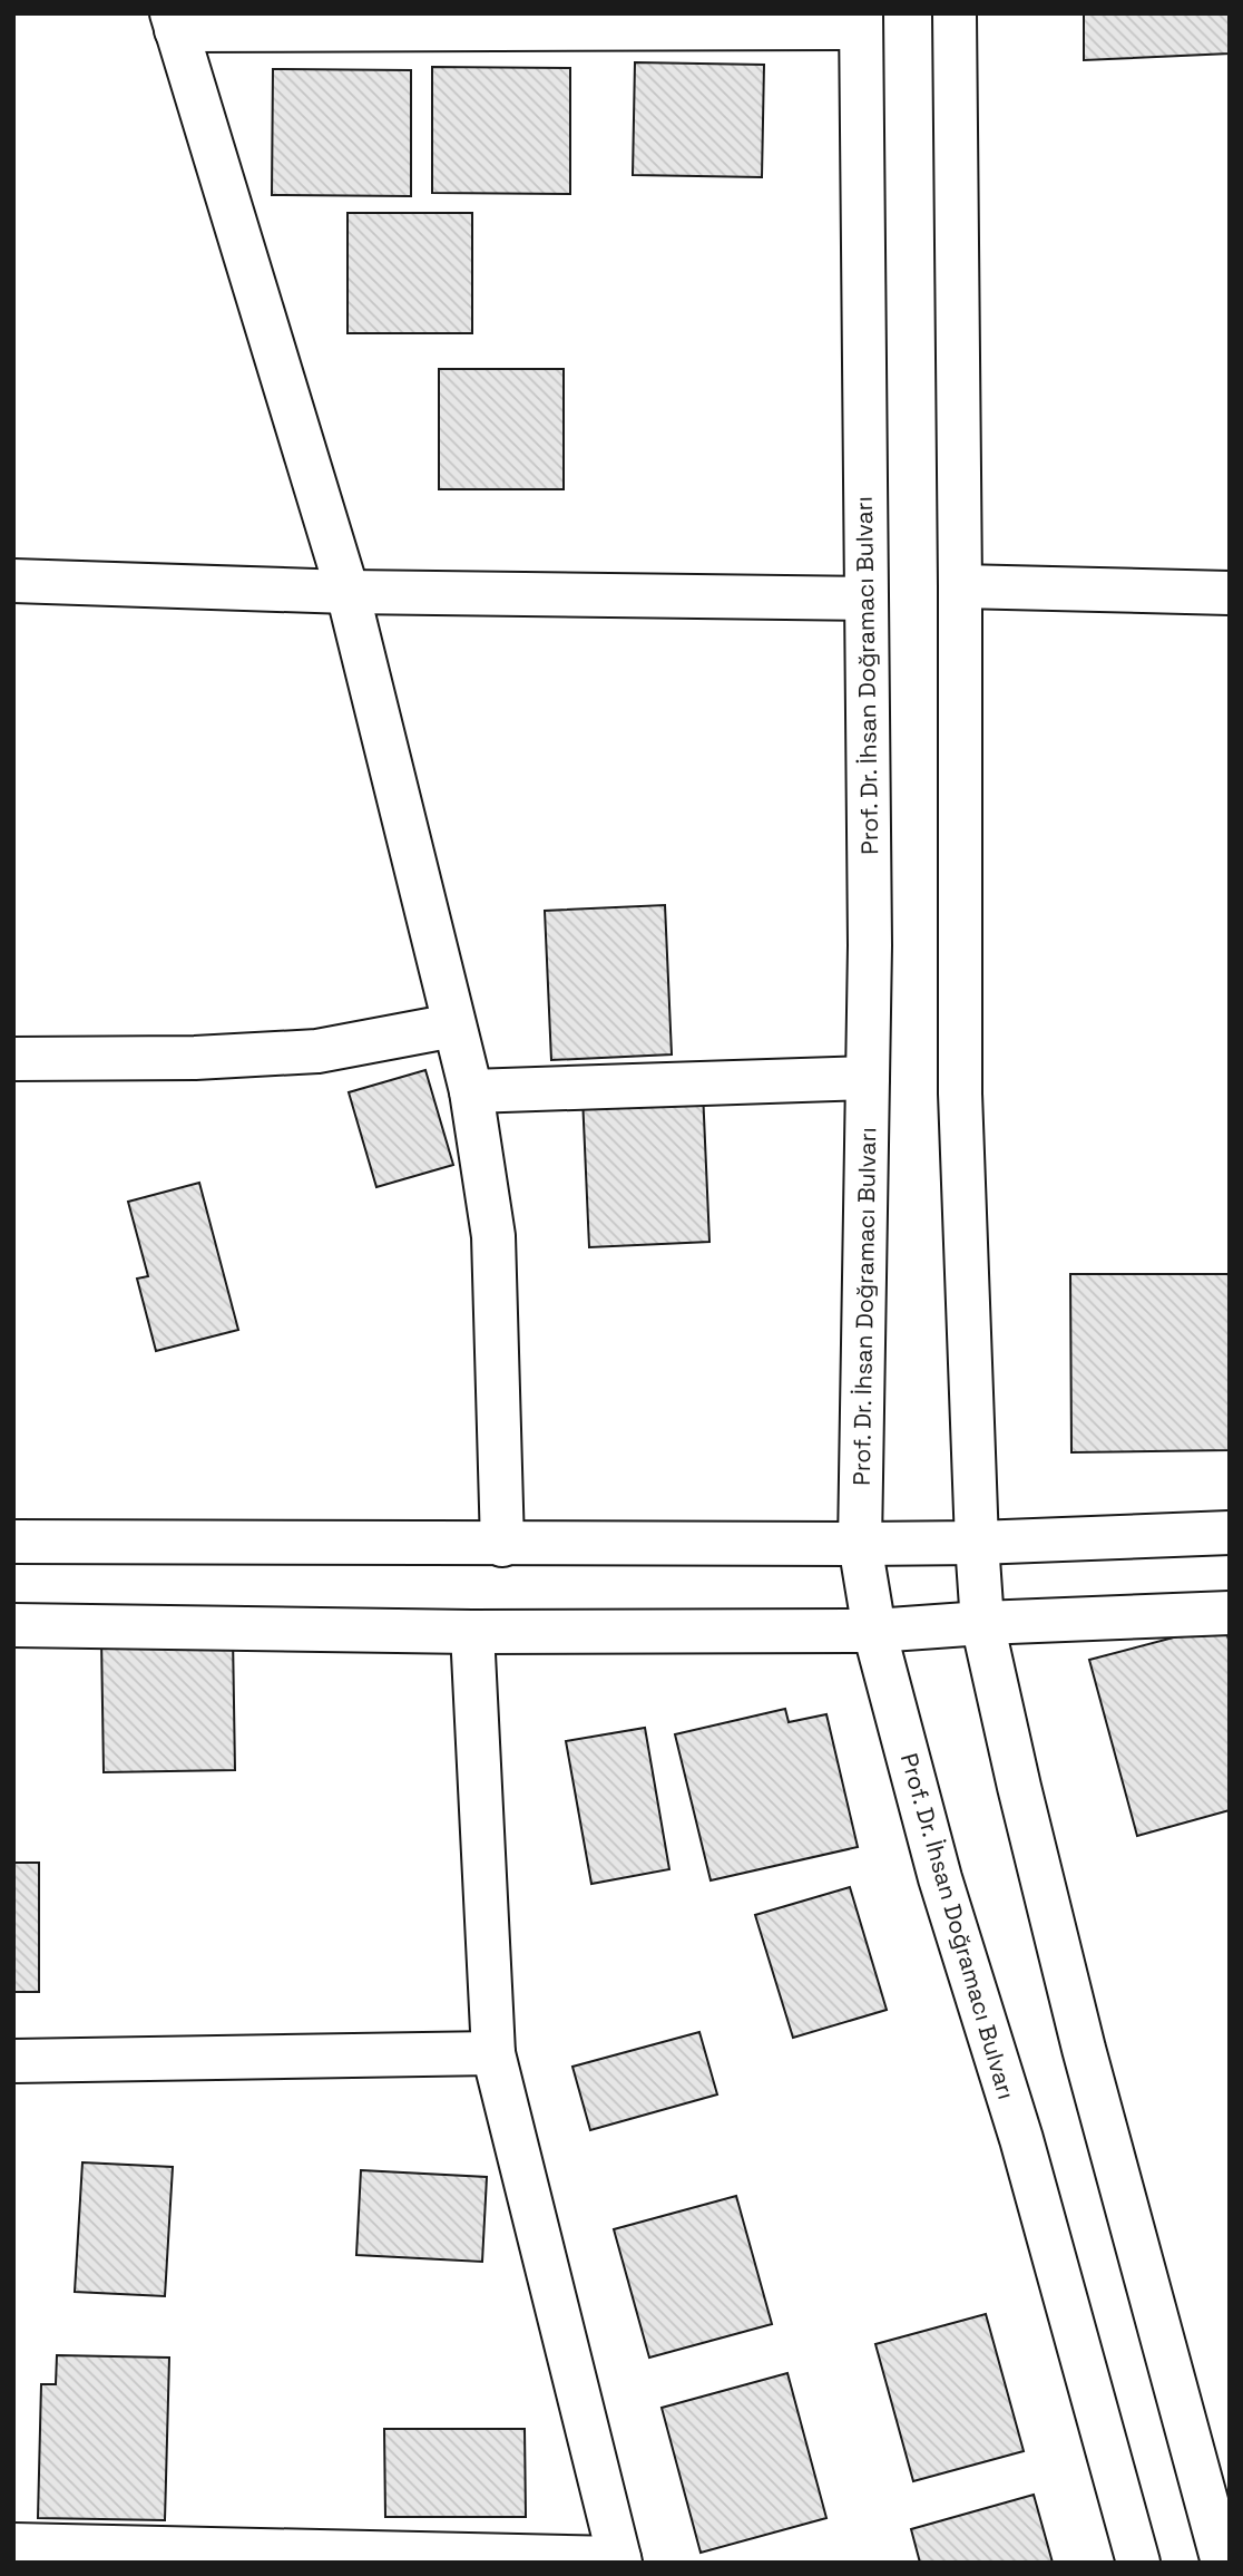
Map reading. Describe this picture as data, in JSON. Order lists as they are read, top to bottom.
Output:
{
  "streets": {
    "street": ["Prof. Dr. İhsan Doğramacı Bulvarı"]
  }
}
